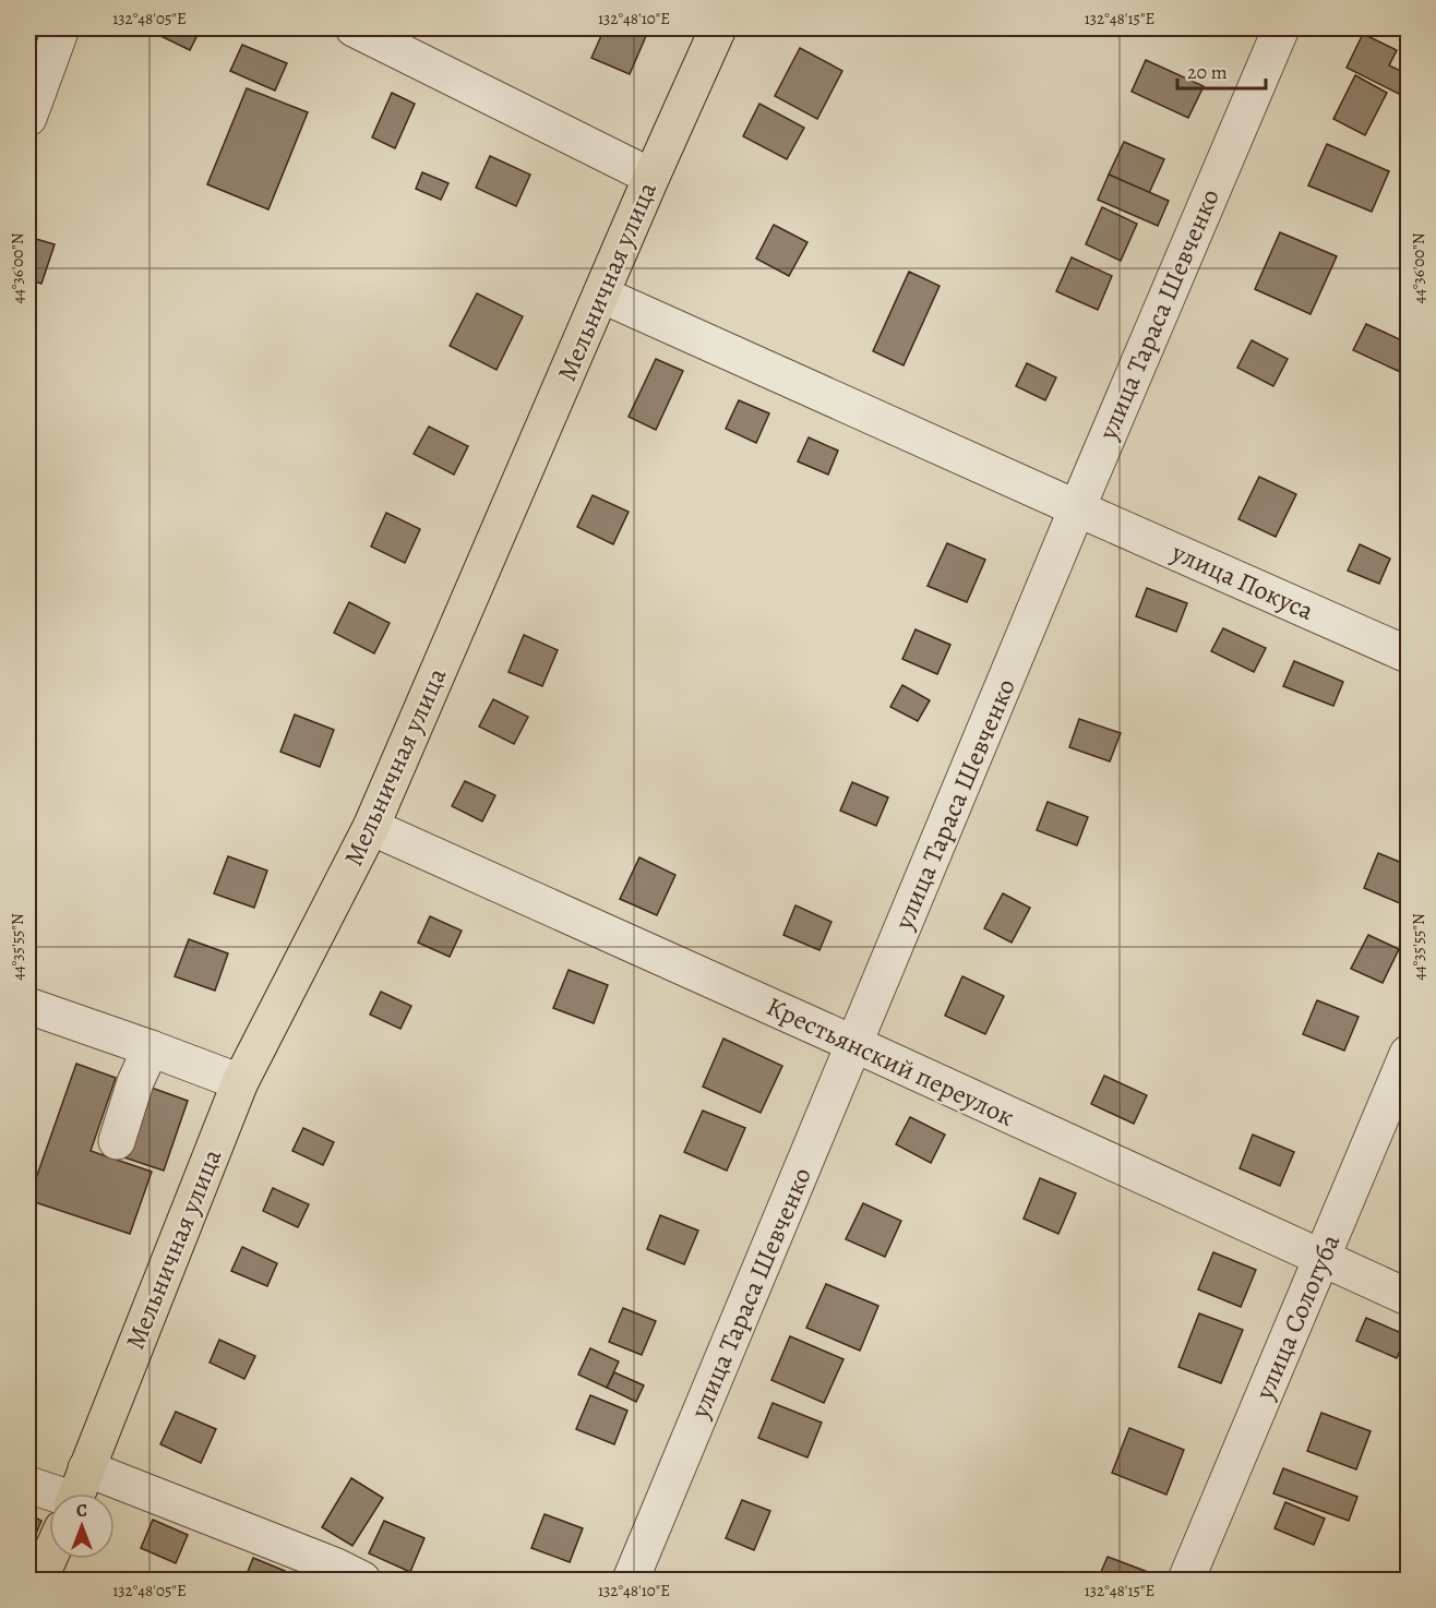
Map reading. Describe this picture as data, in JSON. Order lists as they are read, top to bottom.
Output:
{
  "streets": {
    "main road": ["Мельничная улица"],
    "street": [
      "улица Тараса Шевченко",
      "улица Покуса",
      "Крестьянский переулок",
      "улица Сологуба"
    ]
  },
  "crossings": [
    ["Мельничная улица", "улица Покуса"],
    ["Мельничная улица", "Крестьянский переулок"],
    ["улица Тараса Шевченко", "улица Покуса"],
    ["улица Тараса Шевченко", "Крестьянский переулок"],
    ["Крестьянский переулок", "улица Сологуба"]
  ],
  "scale_bar": "20 m",
  "north": "top",
  "coordinates": [
    "132°48'05\"E",
    "132°48'10\"E",
    "132°48'15\"E",
    "44°36'00\"N",
    "44°35'55\"N"
  ]
}
